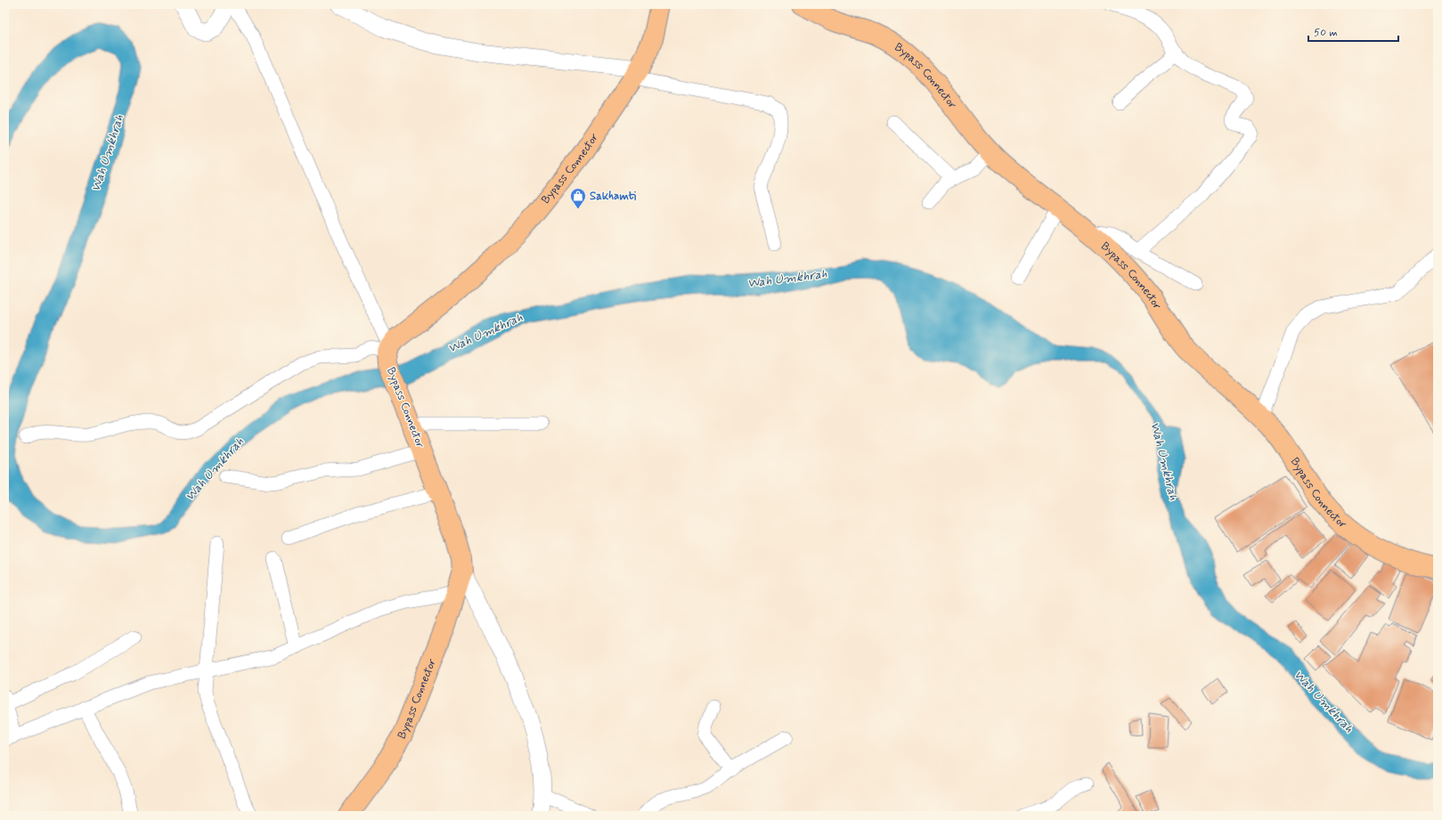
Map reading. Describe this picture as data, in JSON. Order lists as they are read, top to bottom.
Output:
{
  "streets": {
    "main road": ["Bypass Connector"]
  },
  "water": ["Wah Umkhrah"],
  "places": {
    "shop": ["Sakhamti"]
  },
  "scale_bar": "50 m"
}
